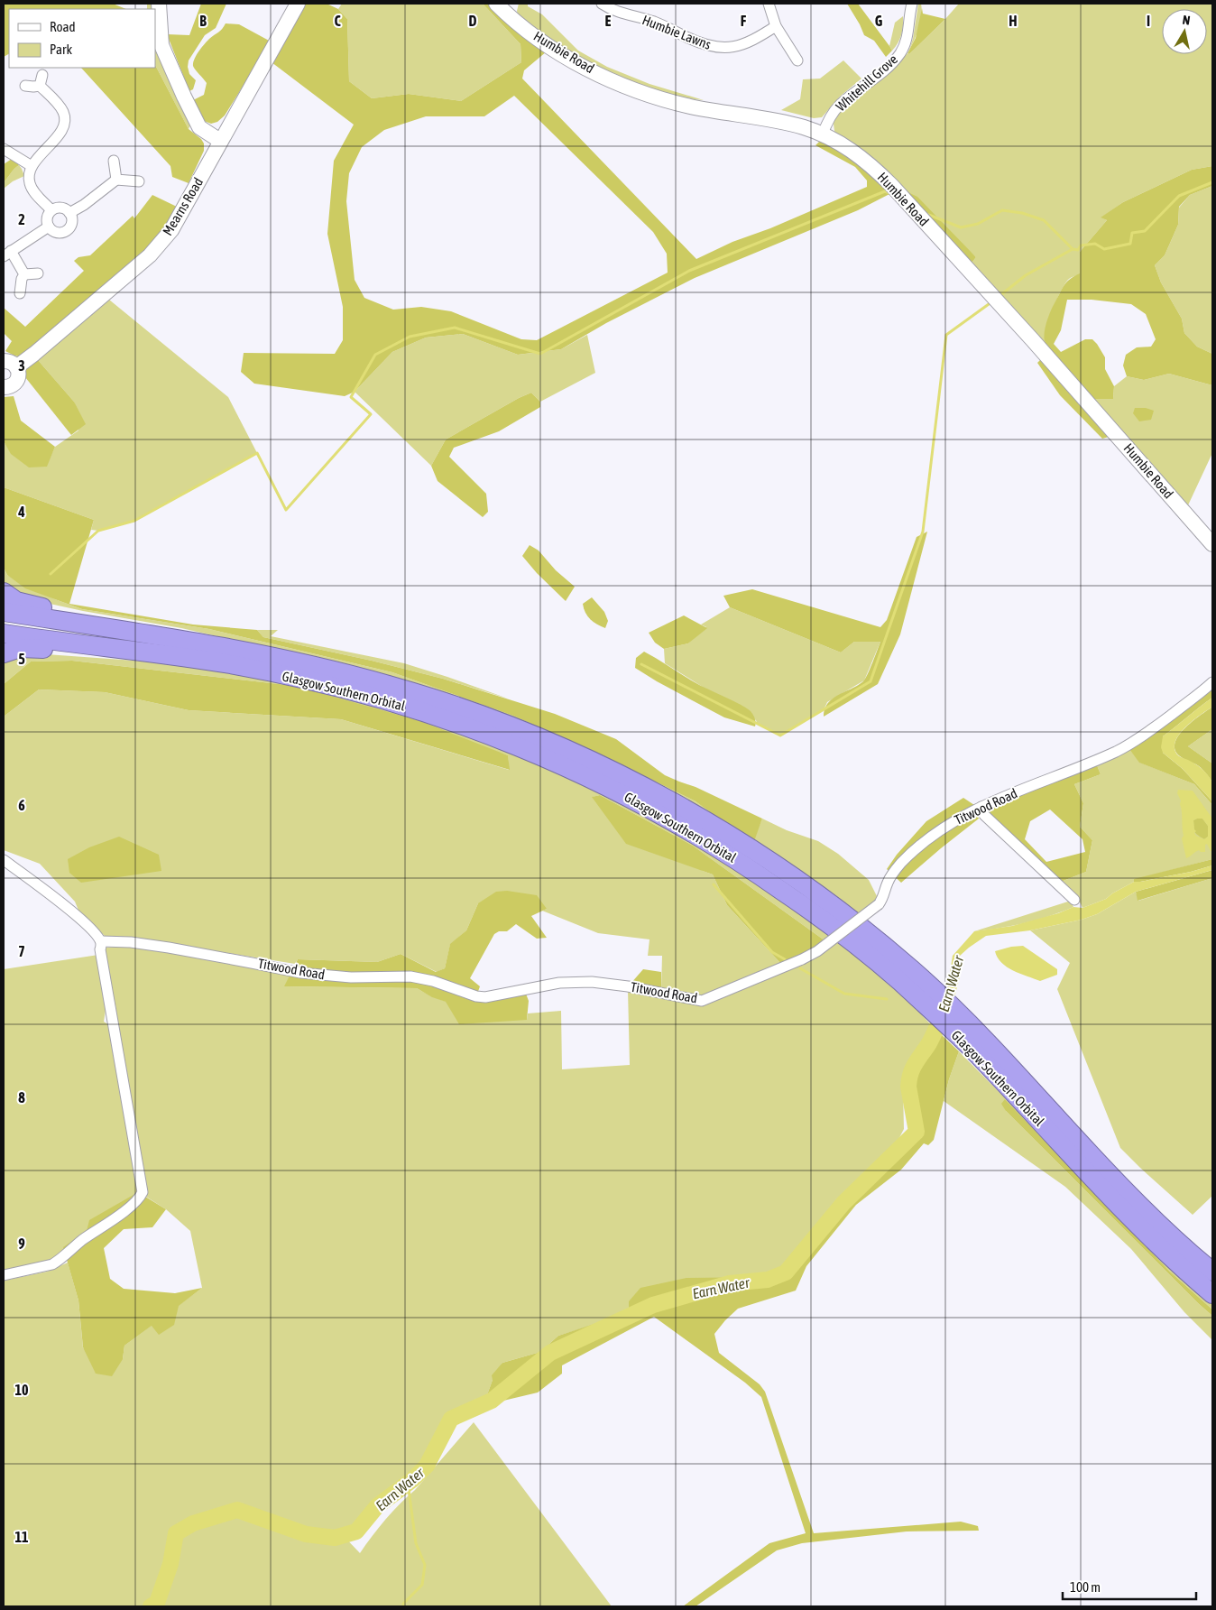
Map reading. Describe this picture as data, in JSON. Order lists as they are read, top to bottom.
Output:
{
  "streets": {
    "highway": ["Glasgow Southern Orbital"],
    "street": [
      "Humbie Lawns",
      "Humbie Road",
      "Whitehill Grove",
      "Mearns Road",
      "Titwood Road"
    ]
  },
  "crossings": [
    ["Humbie Road", "Whitehill Grove"]
  ],
  "water": ["Earn Water"],
  "legend": ["Road", "Park"],
  "scale_bar": "100 m",
  "north": "top",
  "grid": {
    "columns": [
      "B",
      "C",
      "D",
      "E",
      "F",
      "G",
      "H",
      "I"
    ],
    "rows": [
      "2",
      "3",
      "4",
      "5",
      "6",
      "7",
      "8",
      "9",
      "10",
      "11"
    ]
  }
}
